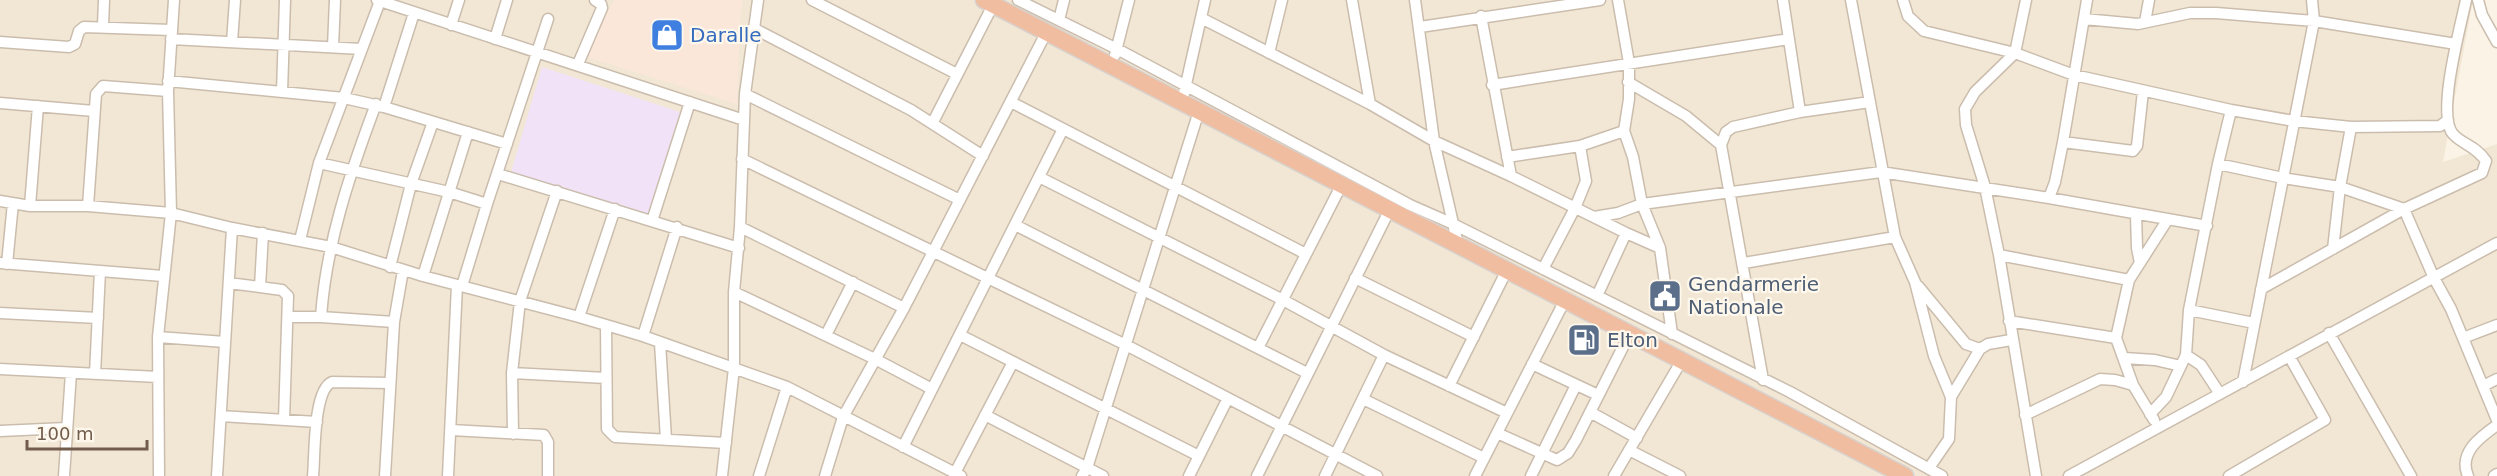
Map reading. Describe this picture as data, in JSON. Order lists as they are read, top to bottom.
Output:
{
  "places": {
    "shop": ["Daralle"],
    "public building": ["Gendarmerie Nationale"],
    "fuel station": ["Elton"]
  },
  "scale_bar": "100 m"
}
